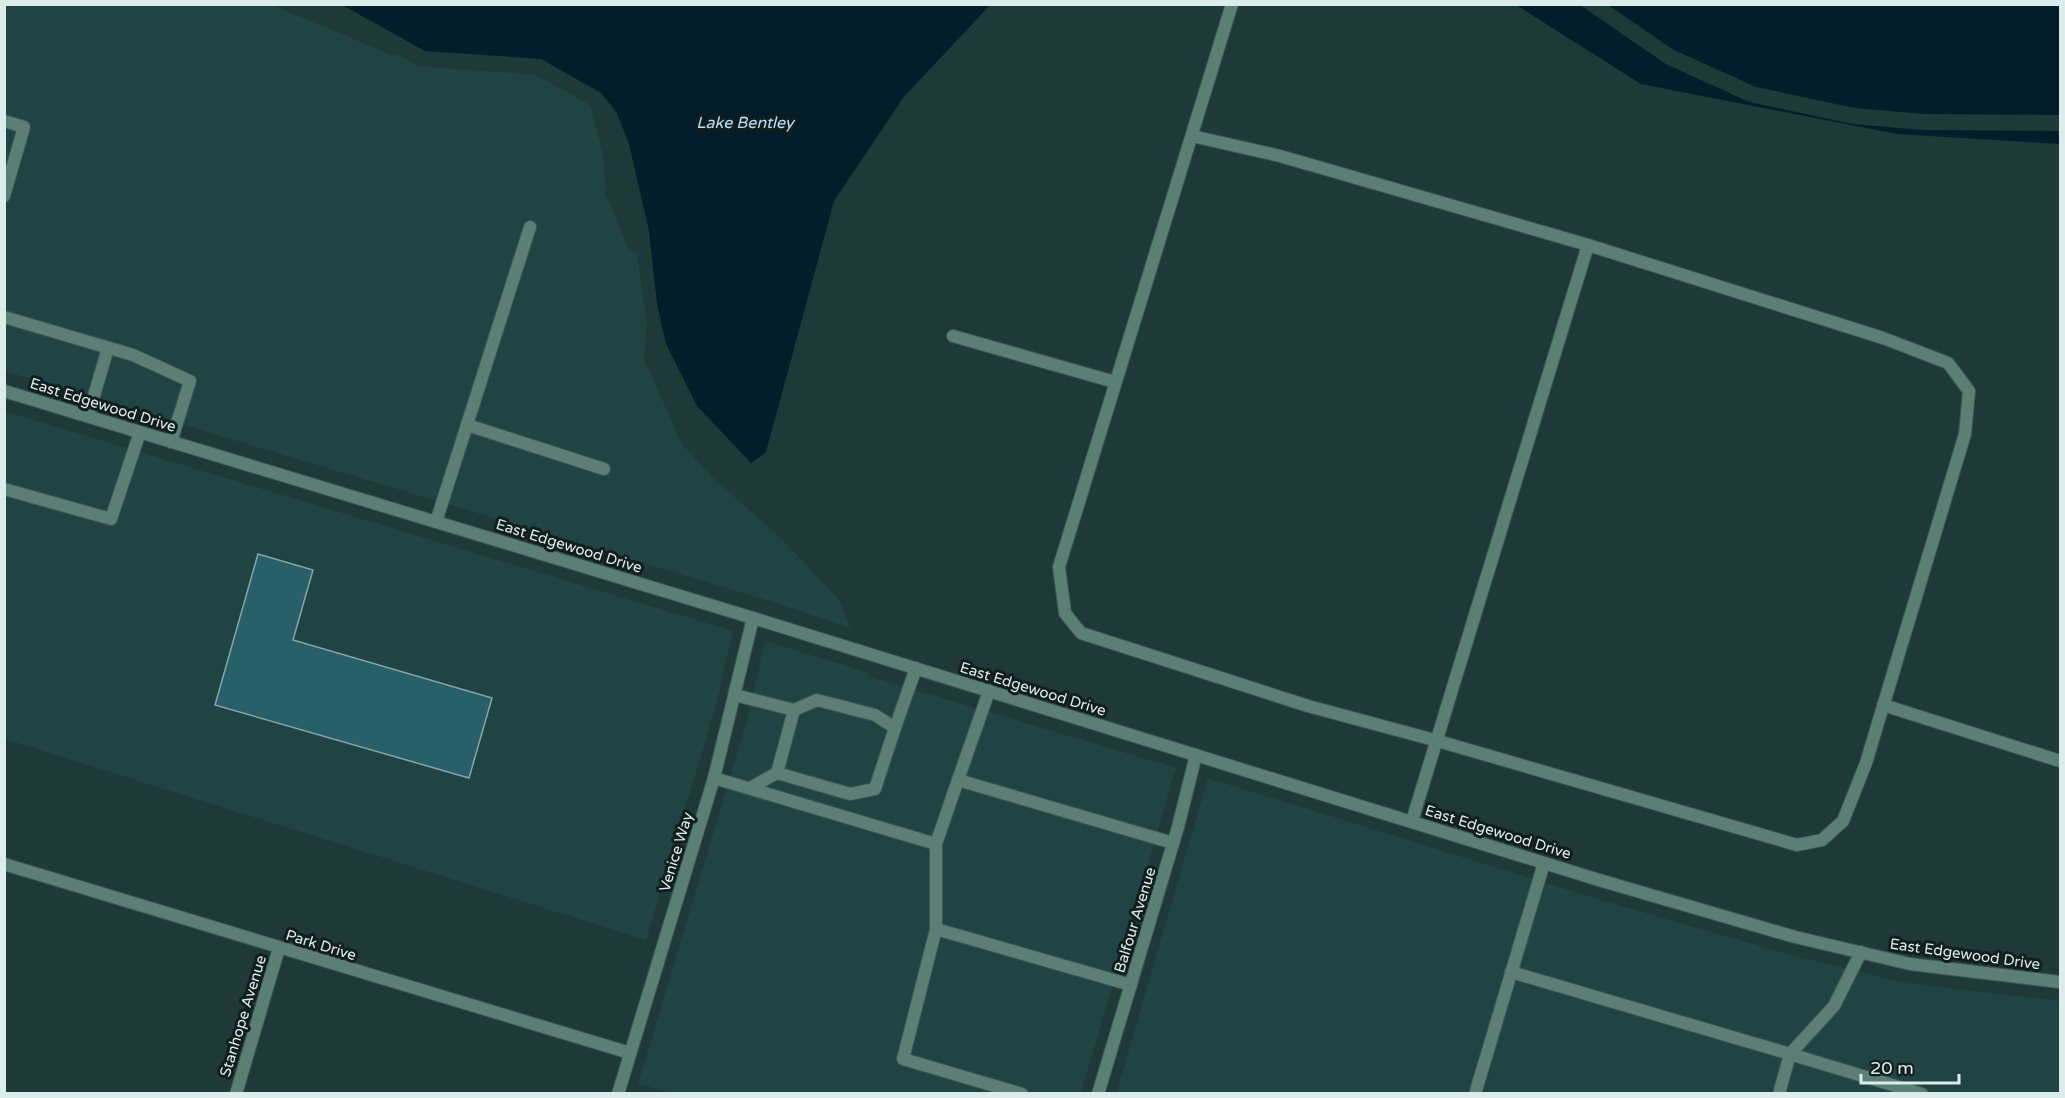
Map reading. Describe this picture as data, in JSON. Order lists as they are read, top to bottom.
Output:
{
  "streets": {
    "street": [
      "East Edgewood Drive",
      "Venice Way",
      "Balfour Avenue",
      "Park Drive",
      "Stanhope Avenue"
    ]
  },
  "crossings": [
    ["East Edgewood Drive", "Venice Way"],
    ["East Edgewood Drive", "Balfour Avenue"],
    ["Venice Way", "Park Drive"],
    ["Park Drive", "Stanhope Avenue"]
  ],
  "water": ["Lake Bentley"],
  "scale_bar": "20 m"
}
